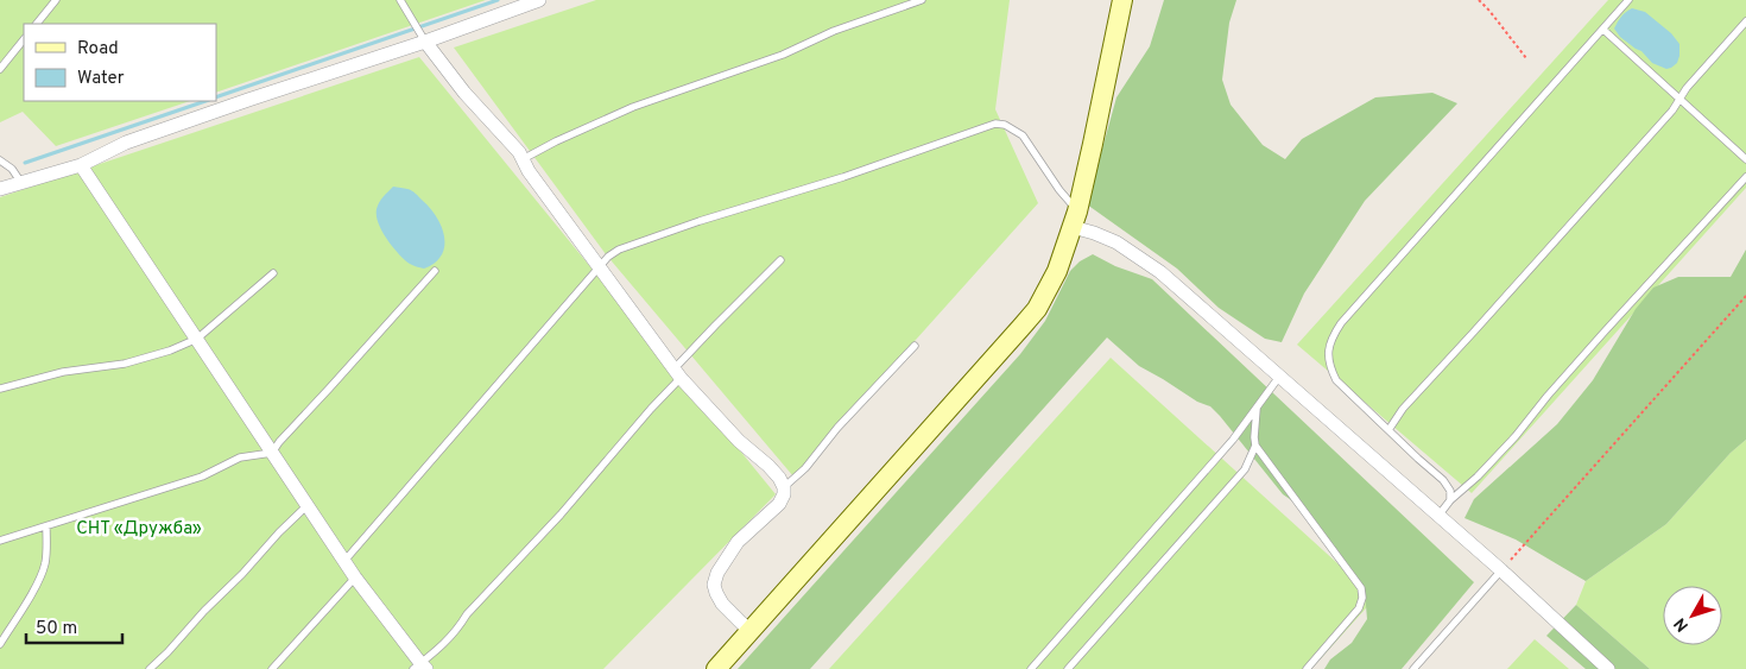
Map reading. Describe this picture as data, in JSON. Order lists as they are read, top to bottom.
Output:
{
  "parks": ["СНТ «Дружба»"],
  "legend": ["Road", "Water"],
  "scale_bar": "50 m",
  "north": "bottom left"
}
